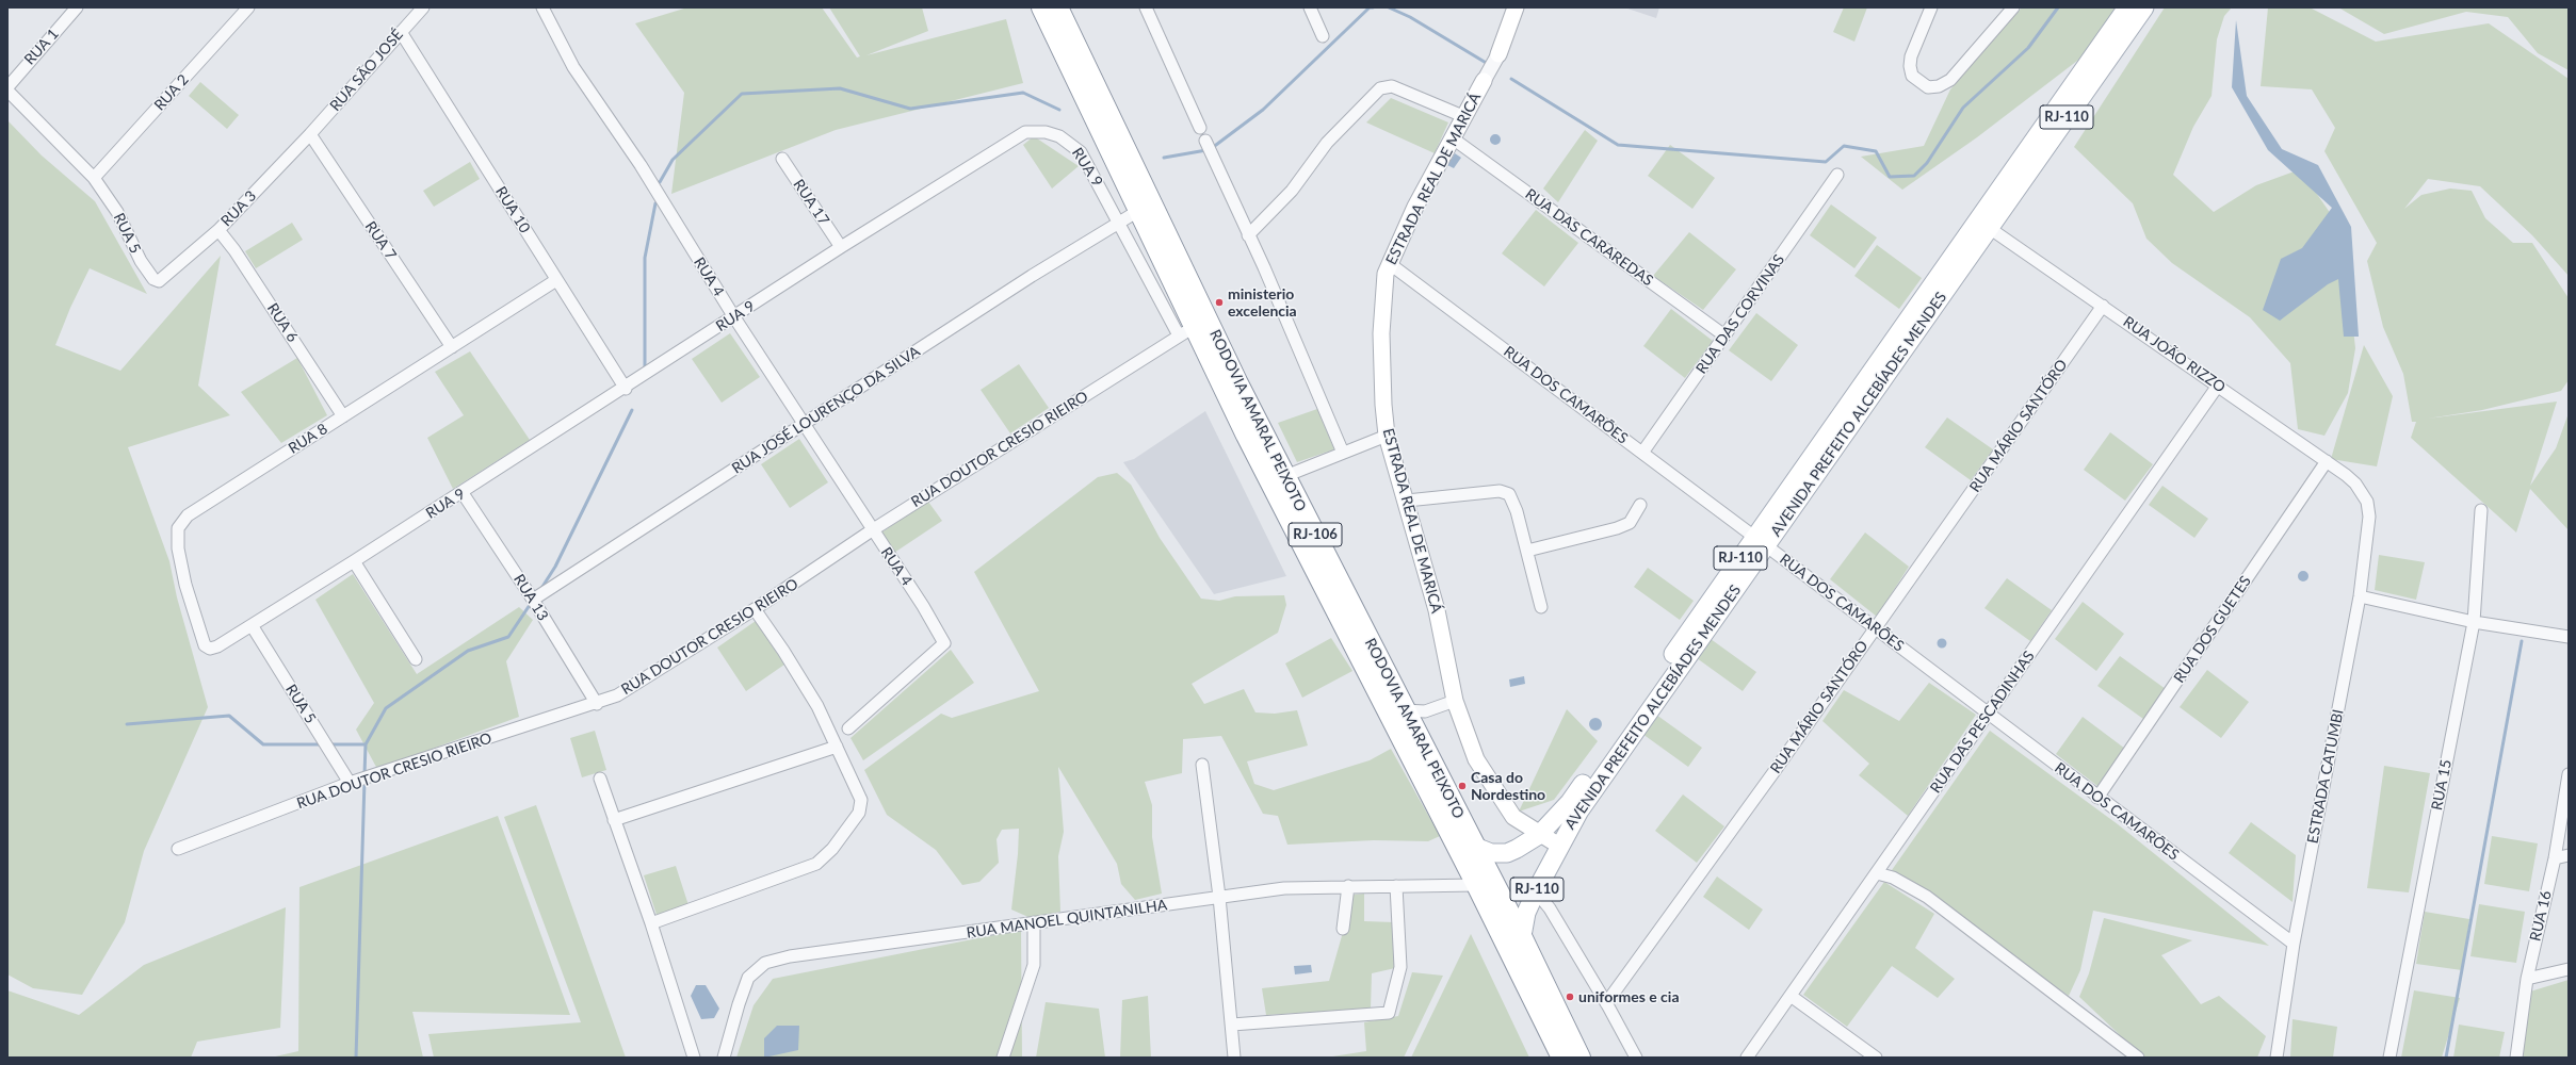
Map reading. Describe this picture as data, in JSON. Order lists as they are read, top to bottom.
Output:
{
  "streets": {
    "highway": ["RODOVIA AMARAL PEIXOTO", "RJ-106"],
    "main road": ["RJ-110", "ESTRADA REAL DE MARICÁ", "AVENIDA PREFEITO ALCEBÍADES MENDES"],
    "street": [
      "RUA 1",
      "RUA SÃO JOSÉ",
      "RUA 2",
      "RUA 9",
      "RUA 17",
      "RUA 3",
      "RUA 10",
      "RUA 5",
      "RUA DAS CARAREDAS",
      "RUA 7",
      "RUA 4",
      "RUA DAS CORVINAS",
      "RUA 6",
      "RUA JOÃO RIZZO",
      "RUA DOS CAMARÕES",
      "RUA JOSÉ LOURENÇO DA SILVA",
      "RUA MÁRIO SANTÓRO",
      "RUA 8",
      "RUA DOUTOR CRESIO RIEIRO",
      "RUA 13",
      "RUA DOS GUETES",
      "RUA DAS PESCADINHAS",
      "ESTRADA CATUMBI",
      "RUA 15",
      "RUA 16",
      "RUA MANOEL QUINTANILHA"
    ]
  },
  "crossings": [
    ["RUA SÃO JOSÉ", "RUA 3"],
    ["RUA SÃO JOSÉ", "RUA 10"],
    ["RUA SÃO JOSÉ", "RUA 7"],
    ["RUA 2", "RUA 5"],
    ["RUA 9", "RUA 17"],
    ["RUA 9", "RUA 10"],
    ["RUA 9", "RUA 5"],
    ["RUA 9", "RUA 4"],
    ["RUA 9", "RUA JOSÉ LOURENÇO DA SILVA"],
    ["RUA 9", "RODOVIA AMARAL PEIXOTO"],
    ["RUA 9", "RUA 8"],
    ["RUA 9", "RUA DOUTOR CRESIO RIEIRO"],
    ["RUA 9", "RUA 13"],
    ["ESTRADA REAL DE MARICÁ", "RUA DAS CARAREDAS"],
    ["ESTRADA REAL DE MARICÁ", "RUA DOS CAMARÕES"],
    ["ESTRADA REAL DE MARICÁ", "AVENIDA PREFEITO ALCEBÍADES MENDES"],
    ["RUA 3", "RUA 5"],
    ["RUA 3", "RUA 7"],
    ["RUA 3", "RUA 6"],
    ["RUA 10", "RUA 8"],
    ["RUA 5", "RUA DOUTOR CRESIO RIEIRO"],
    ["RUA DAS CARAREDAS", "RUA DAS CORVINAS"],
    ["RUA 7", "RUA 8"],
    ["RUA 4", "RUA JOSÉ LOURENÇO DA SILVA"],
    ["RUA 4", "RUA DOUTOR CRESIO RIEIRO"],
    ["RUA DAS CORVINAS", "RUA DOS CAMARÕES"],
    ["RUA 6", "RUA 8"],
    ["RUA JOÃO RIZZO", "AVENIDA PREFEITO ALCEBÍADES MENDES"],
    ["RUA JOÃO RIZZO", "RUA MÁRIO SANTÓRO"],
    ["RUA JOÃO RIZZO", "RUA DOS GUETES"],
    ["RUA JOÃO RIZZO", "RUA DAS PESCADINHAS"],
    ["RUA JOÃO RIZZO", "ESTRADA CATUMBI"],
    ["RUA DOS CAMARÕES", "AVENIDA PREFEITO ALCEBÍADES MENDES"],
    ["RUA DOS CAMARÕES", "RUA MÁRIO SANTÓRO"],
    ["RUA DOS CAMARÕES", "RUA DOS GUETES"],
    ["RUA DOS CAMARÕES", "RUA DAS PESCADINHAS"],
    ["RUA DOS CAMARÕES", "ESTRADA CATUMBI"],
    ["RUA JOSÉ LOURENÇO DA SILVA", "RODOVIA AMARAL PEIXOTO"],
    ["RUA JOSÉ LOURENÇO DA SILVA", "RUA 13"],
    ["AVENIDA PREFEITO ALCEBÍADES MENDES", "RODOVIA AMARAL PEIXOTO"],
    ["RODOVIA AMARAL PEIXOTO", "RUA DOUTOR CRESIO RIEIRO"],
    ["RODOVIA AMARAL PEIXOTO", "RUA MANOEL QUINTANILHA"],
    ["RUA DOUTOR CRESIO RIEIRO", "RUA 13"]
  ],
  "places": ["ministerio excelencia", "Casa do Nordestino", "uniformes e cia"]
}
